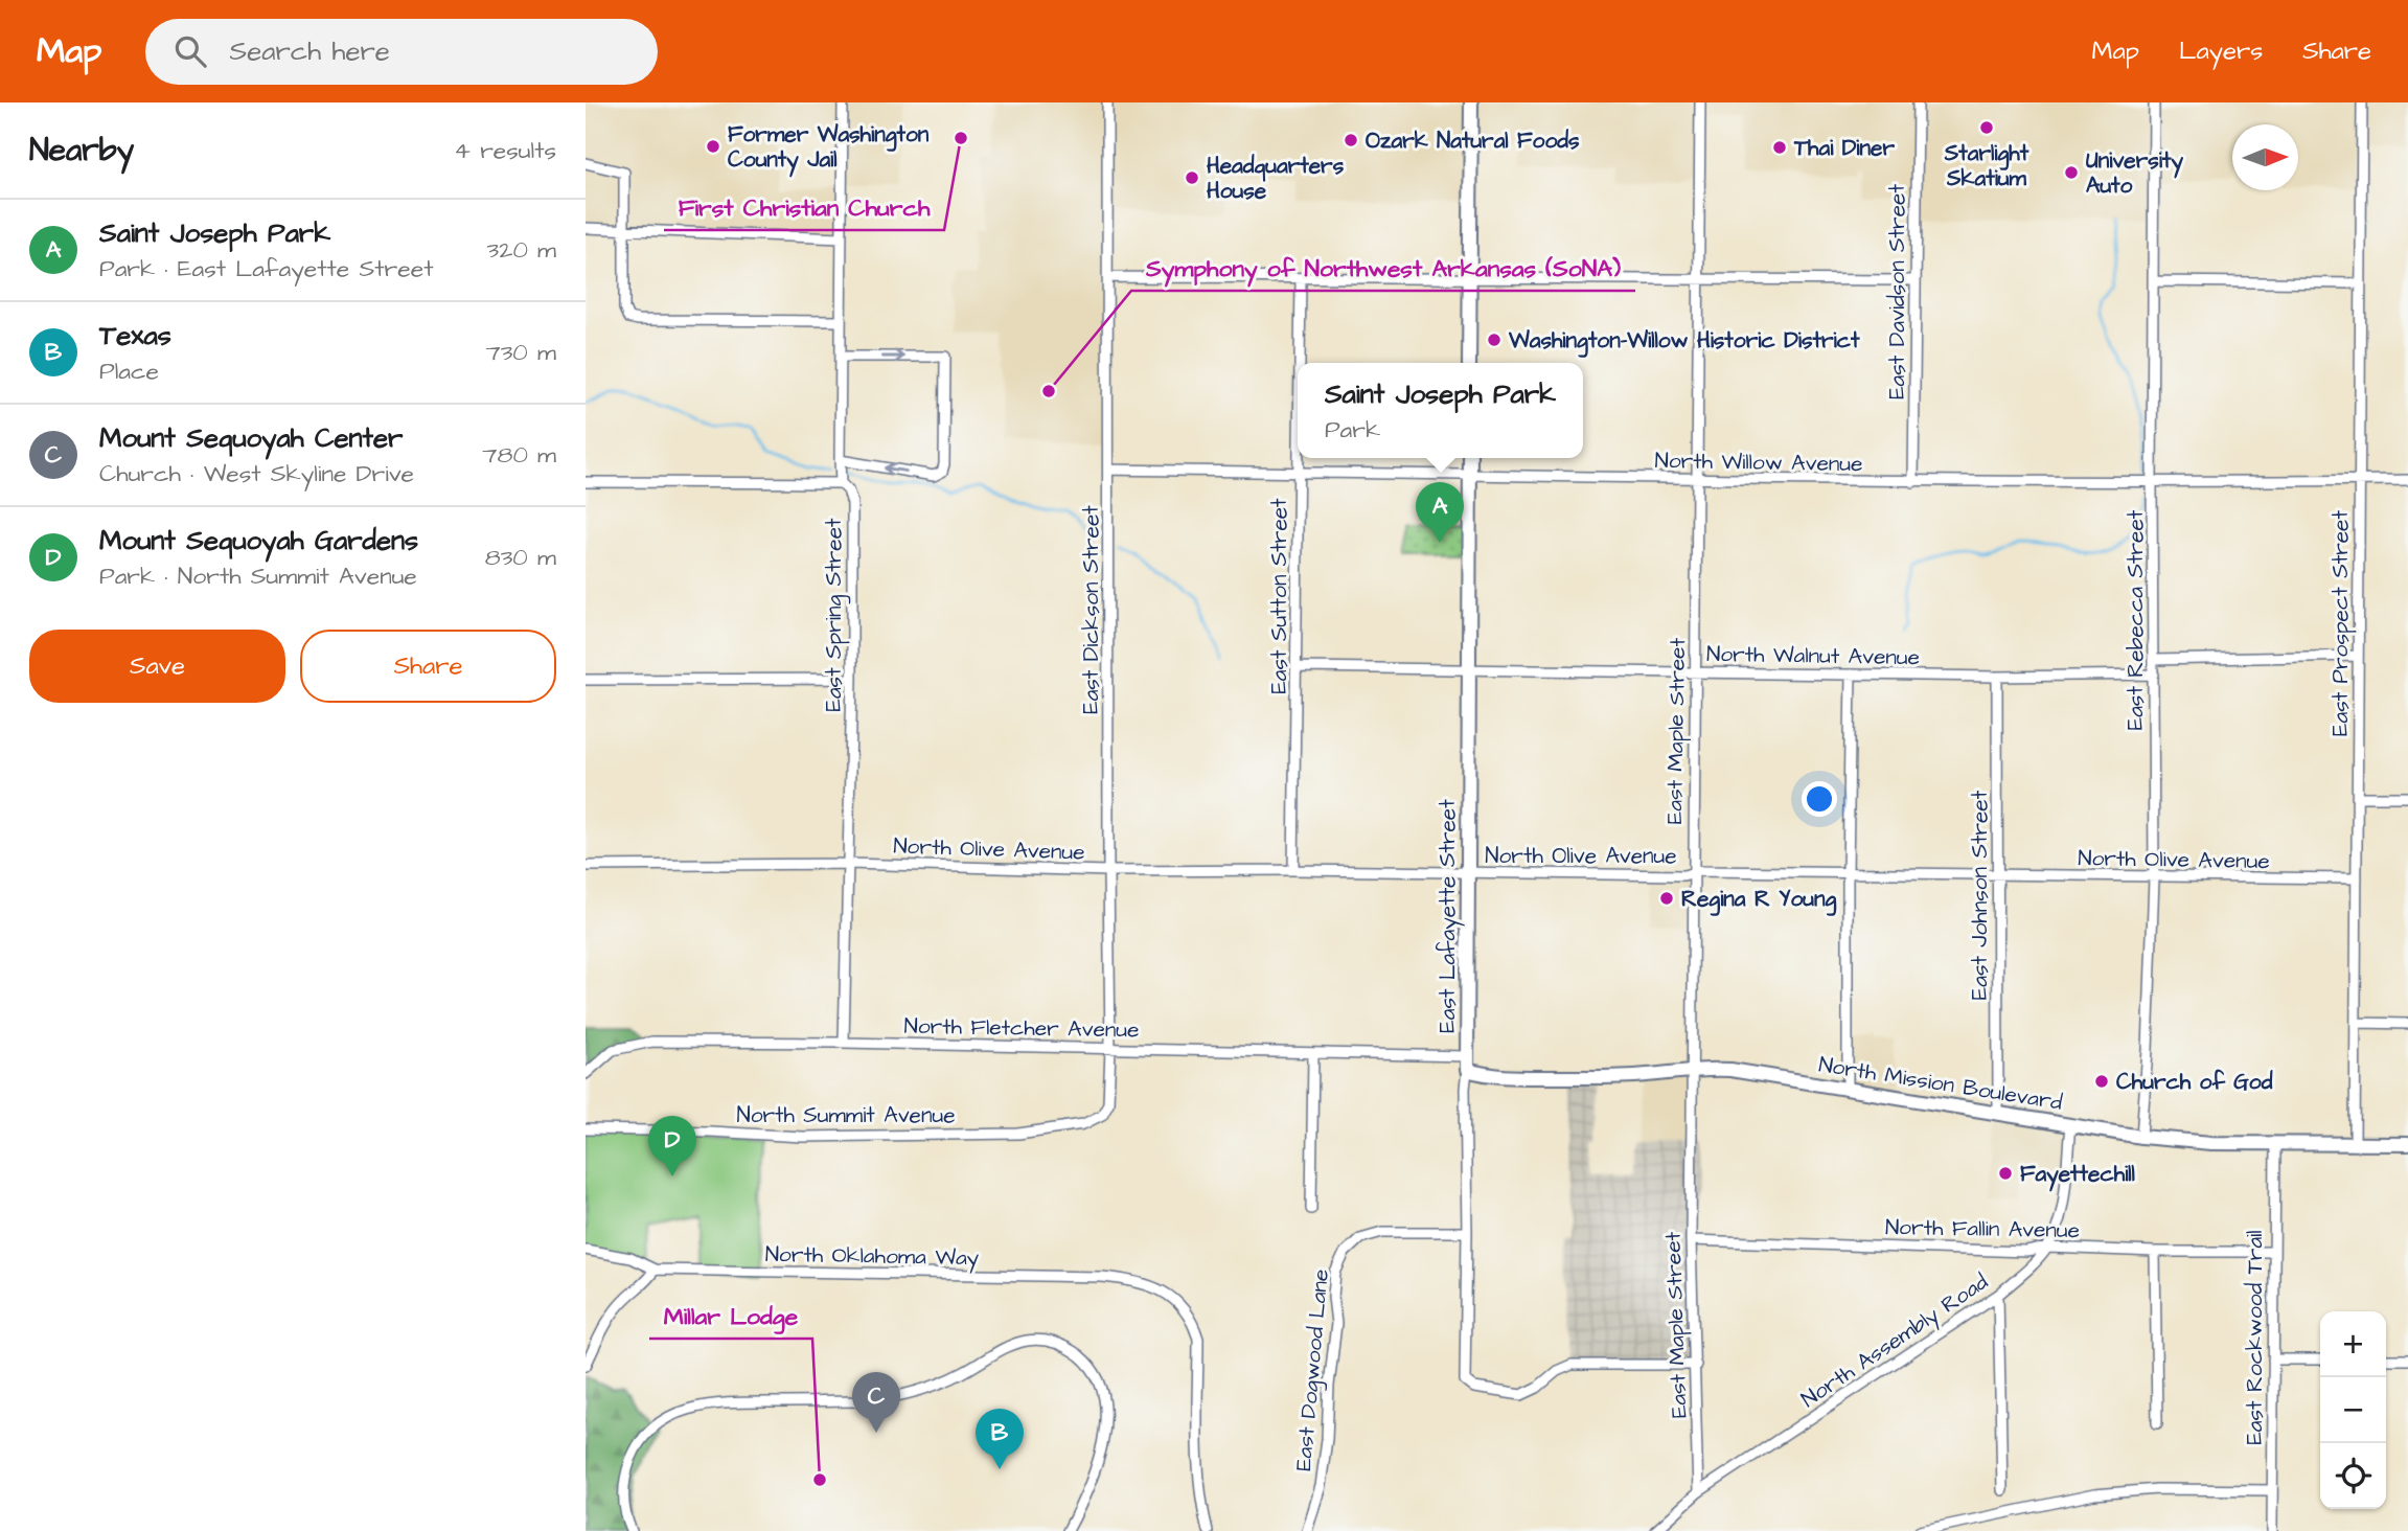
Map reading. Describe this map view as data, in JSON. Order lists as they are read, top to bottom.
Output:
{
  "streets": {
    "main road": ["East Lafayette Street", "North Mission Boulevard"],
    "street": [
      "East Davidson Street",
      "North Willow Avenue",
      "East Sutton Street",
      "East Dickson Street",
      "East Spring Street",
      "East Rebecca Street",
      "East Prospect Street",
      "North Walnut Avenue",
      "East Maple Street",
      "North Olive Avenue",
      "East Johnson Street",
      "North Fletcher Avenue",
      "North Summit Avenue",
      "North Fallin Avenue",
      "North Oklahoma Way",
      "East Rockwood Trail",
      "North Assembly Road",
      "East Dogwood Lane"
    ]
  },
  "crossings": [
    ["East Davidson Street", "North Willow Avenue"],
    ["North Willow Avenue", "East Sutton Street"],
    ["North Willow Avenue", "East Dickson Street"],
    ["North Willow Avenue", "East Rebecca Street"],
    ["North Willow Avenue", "East Prospect Street"],
    ["North Willow Avenue", "East Maple Street"],
    ["North Willow Avenue", "East Lafayette Street"],
    ["East Sutton Street", "North Walnut Avenue"],
    ["East Sutton Street", "North Olive Avenue"],
    ["East Dickson Street", "North Olive Avenue"],
    ["East Dickson Street", "North Fletcher Avenue"],
    ["East Dickson Street", "North Summit Avenue"],
    ["East Spring Street", "North Olive Avenue"],
    ["East Spring Street", "North Fletcher Avenue"],
    ["East Rebecca Street", "North Walnut Avenue"],
    ["East Rebecca Street", "North Olive Avenue"],
    ["East Rebecca Street", "North Mission Boulevard"],
    ["East Prospect Street", "North Olive Avenue"],
    ["East Prospect Street", "North Mission Boulevard"],
    ["North Walnut Avenue", "East Maple Street"],
    ["North Walnut Avenue", "East Johnson Street"],
    ["North Walnut Avenue", "East Lafayette Street"],
    ["East Maple Street", "North Olive Avenue"],
    ["East Maple Street", "East Lafayette Street"],
    ["East Maple Street", "North Mission Boulevard"],
    ["East Maple Street", "North Fallin Avenue"],
    ["East Maple Street", "North Assembly Road"],
    ["North Olive Avenue", "East Johnson Street"],
    ["North Olive Avenue", "East Lafayette Street"],
    ["East Johnson Street", "North Mission Boulevard"],
    ["East Lafayette Street", "North Fletcher Avenue"],
    ["East Lafayette Street", "North Mission Boulevard"],
    ["East Lafayette Street", "East Dogwood Lane"],
    ["North Fletcher Avenue", "North Mission Boulevard"],
    ["North Mission Boulevard", "East Rockwood Trail"],
    ["North Mission Boulevard", "North Assembly Road"],
    ["North Fallin Avenue", "East Rockwood Trail"],
    ["North Fallin Avenue", "North Assembly Road"]
  ],
  "places": [
    "Starlight Skatium",
    "First Christian Church",
    "Ozark Natural Foods",
    "Former Washington County Jail",
    "Thai Diner",
    "University Auto",
    "Headquarters House",
    "Washington-Willow Historic District",
    "Symphony of Northwest Arkansas (SoNA)",
    "Regina R Young",
    "Church of God",
    "Fayettechill",
    "Millar Lodge"
  ],
  "north": "right",
  "page": {
    "header": "Map",
    "search": "Search here",
    "nav": ["Map", "Layers", "Share"],
    "heading": ["Nearby", "4 results"],
    "list": [
      {
        "mark": "A",
        "name": "Saint Joseph Park",
        "note": "Park · East Lafayette Street",
        "value": "320 m"
      },
      {
        "mark": "B",
        "name": "Texas",
        "note": "Place",
        "value": "730 m"
      },
      {
        "mark": "C",
        "name": "Mount Sequoyah Center",
        "note": "Church · West Skyline Drive",
        "value": "780 m"
      },
      {
        "mark": "D",
        "name": "Mount Sequoyah Gardens",
        "note": "Park · North Summit Avenue",
        "value": "830 m"
      }
    ],
    "popup": ["Saint Joseph Park", "Park"],
    "pins": [
      "A",
      "D",
      "C",
      "B"
    ],
    "buttons": ["Save", "Share"],
    "map_buttons": ["+", "−"]
  }
}
